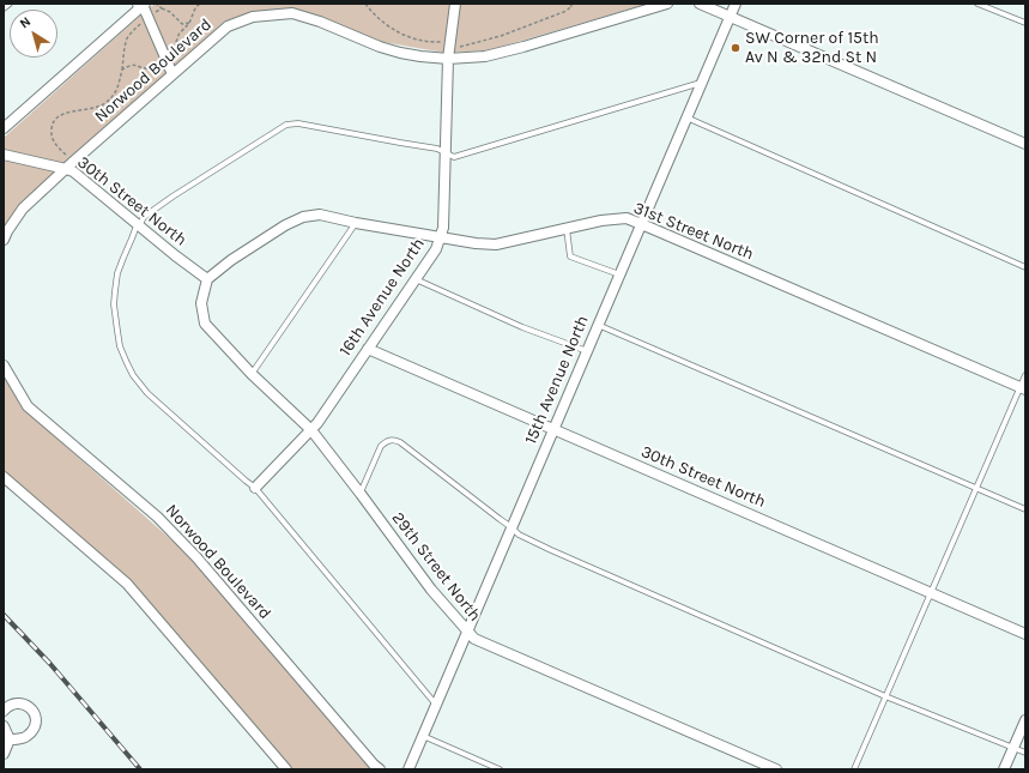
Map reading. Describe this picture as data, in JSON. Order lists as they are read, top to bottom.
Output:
{
  "streets": {
    "street": [
      "Norwood Boulevard",
      "30th Street North",
      "31st Street North",
      "16th Avenue North",
      "15th Avenue North",
      "29th Street North"
    ]
  },
  "crossings": [
    ["Norwood Boulevard", "30th Street North"],
    ["Norwood Boulevard", "16th Avenue North"],
    ["30th Street North", "31st Street North"],
    ["30th Street North", "16th Avenue North"],
    ["30th Street North", "15th Avenue North"],
    ["30th Street North", "29th Street North"],
    ["31st Street North", "16th Avenue North"],
    ["31st Street North", "15th Avenue North"],
    ["31st Street North", "29th Street North"],
    ["16th Avenue North", "29th Street North"],
    ["15th Avenue North", "29th Street North"]
  ],
  "places": ["SW Corner of 15th Av N & 32nd St N"],
  "north": "top left"
}
